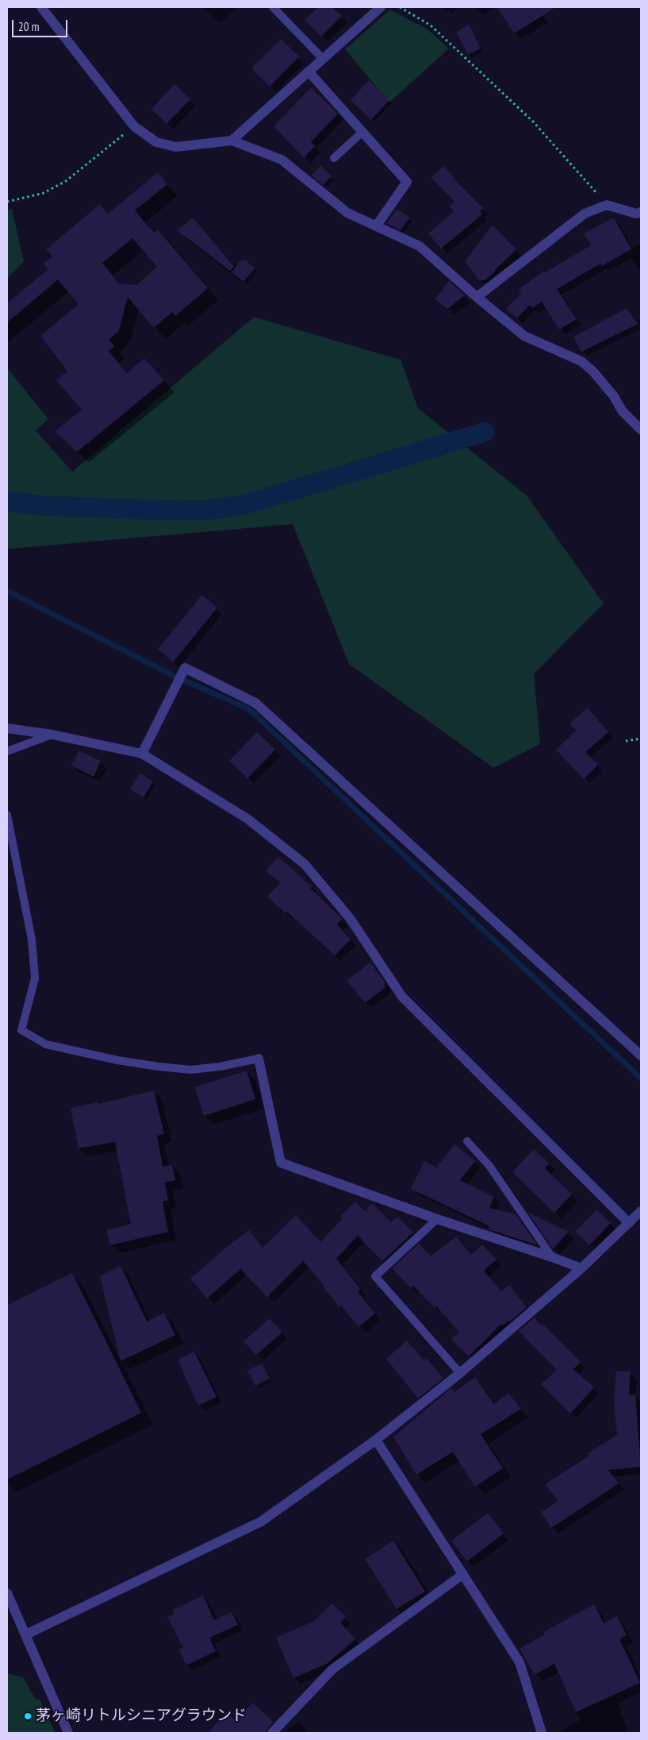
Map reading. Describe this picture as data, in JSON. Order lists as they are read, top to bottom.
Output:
{
  "places": ["茅ヶ崎リトルシニアグラウンド"],
  "scale_bar": "20 m"
}
